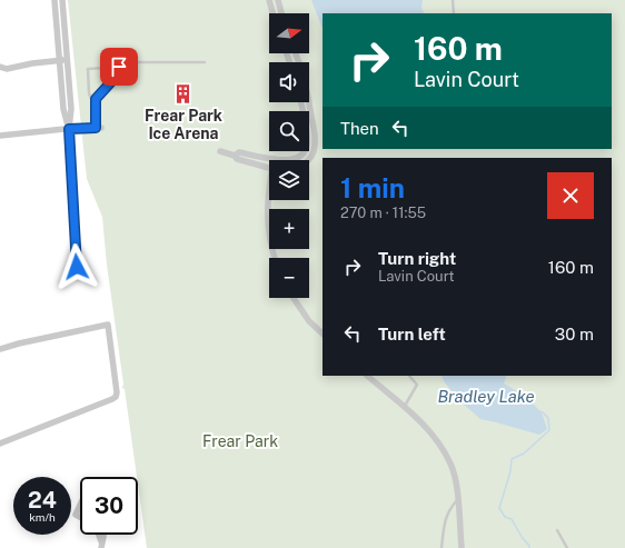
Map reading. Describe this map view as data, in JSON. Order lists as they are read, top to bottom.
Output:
{
  "water": ["Bradley Lake"],
  "parks": ["Frear Park"],
  "places": {
    "building": ["Frear Park Ice Arena"]
  },
  "north": "right",
  "page": {
    "map_buttons": ["+", "−"],
    "turn": ["160 m", "Lavin Court"],
    "then": "Then",
    "heading": ["1 min", "270 m · 11:55"],
    "list": [
      {
        "name": "Turn right",
        "note": "Lavin Court",
        "value": "160 m"
      },
      {
        "name": "Turn left",
        "value": "30 m"
      }
    ],
    "speed": "24 km/h",
    "limit": "30"
  }
}
